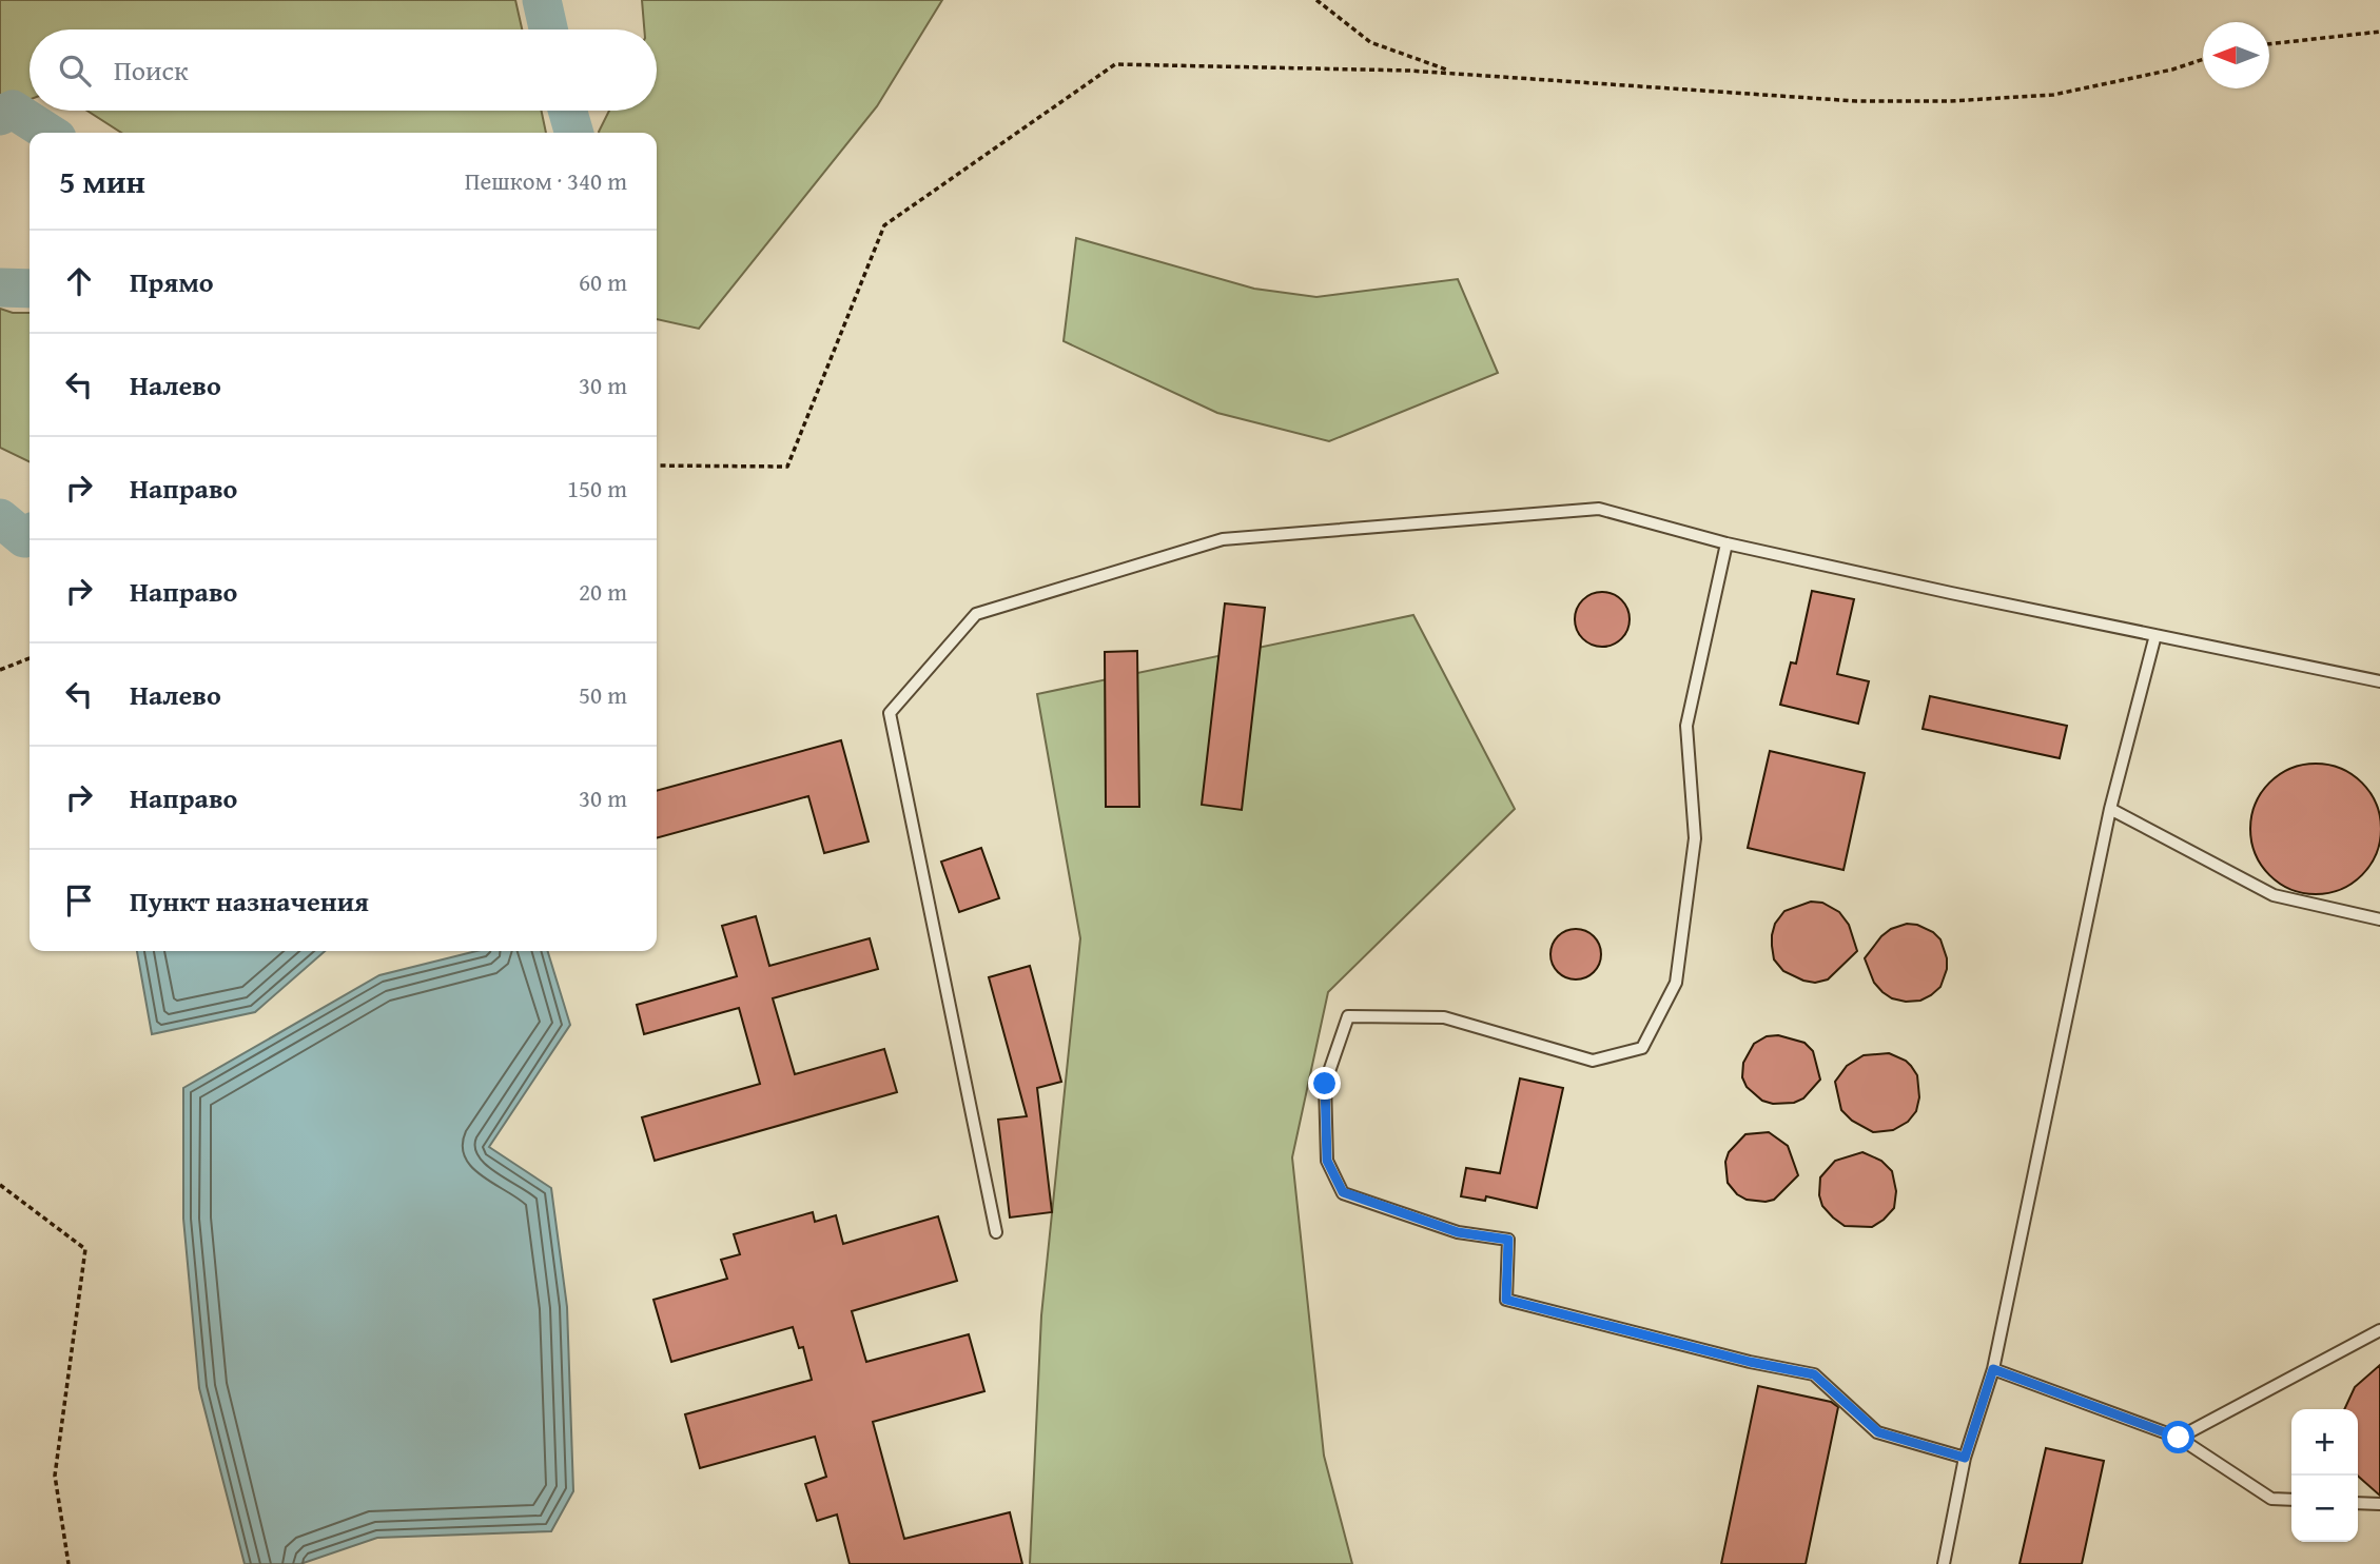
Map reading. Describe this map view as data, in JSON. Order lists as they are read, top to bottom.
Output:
{
  "north": "left",
  "page": {
    "search": "Поиск",
    "heading": ["5 мин", "Пешком · 340 m"],
    "list": [
      ["Прямо", "60 m"],
      ["Налево", "30 m"],
      ["Направо", "150 m"],
      ["Направо", "20 m"],
      ["Налево", "50 m"],
      ["Направо", "30 m"],
      "Пункт назначения"
    ],
    "map_buttons": ["+", "−"]
  }
}
